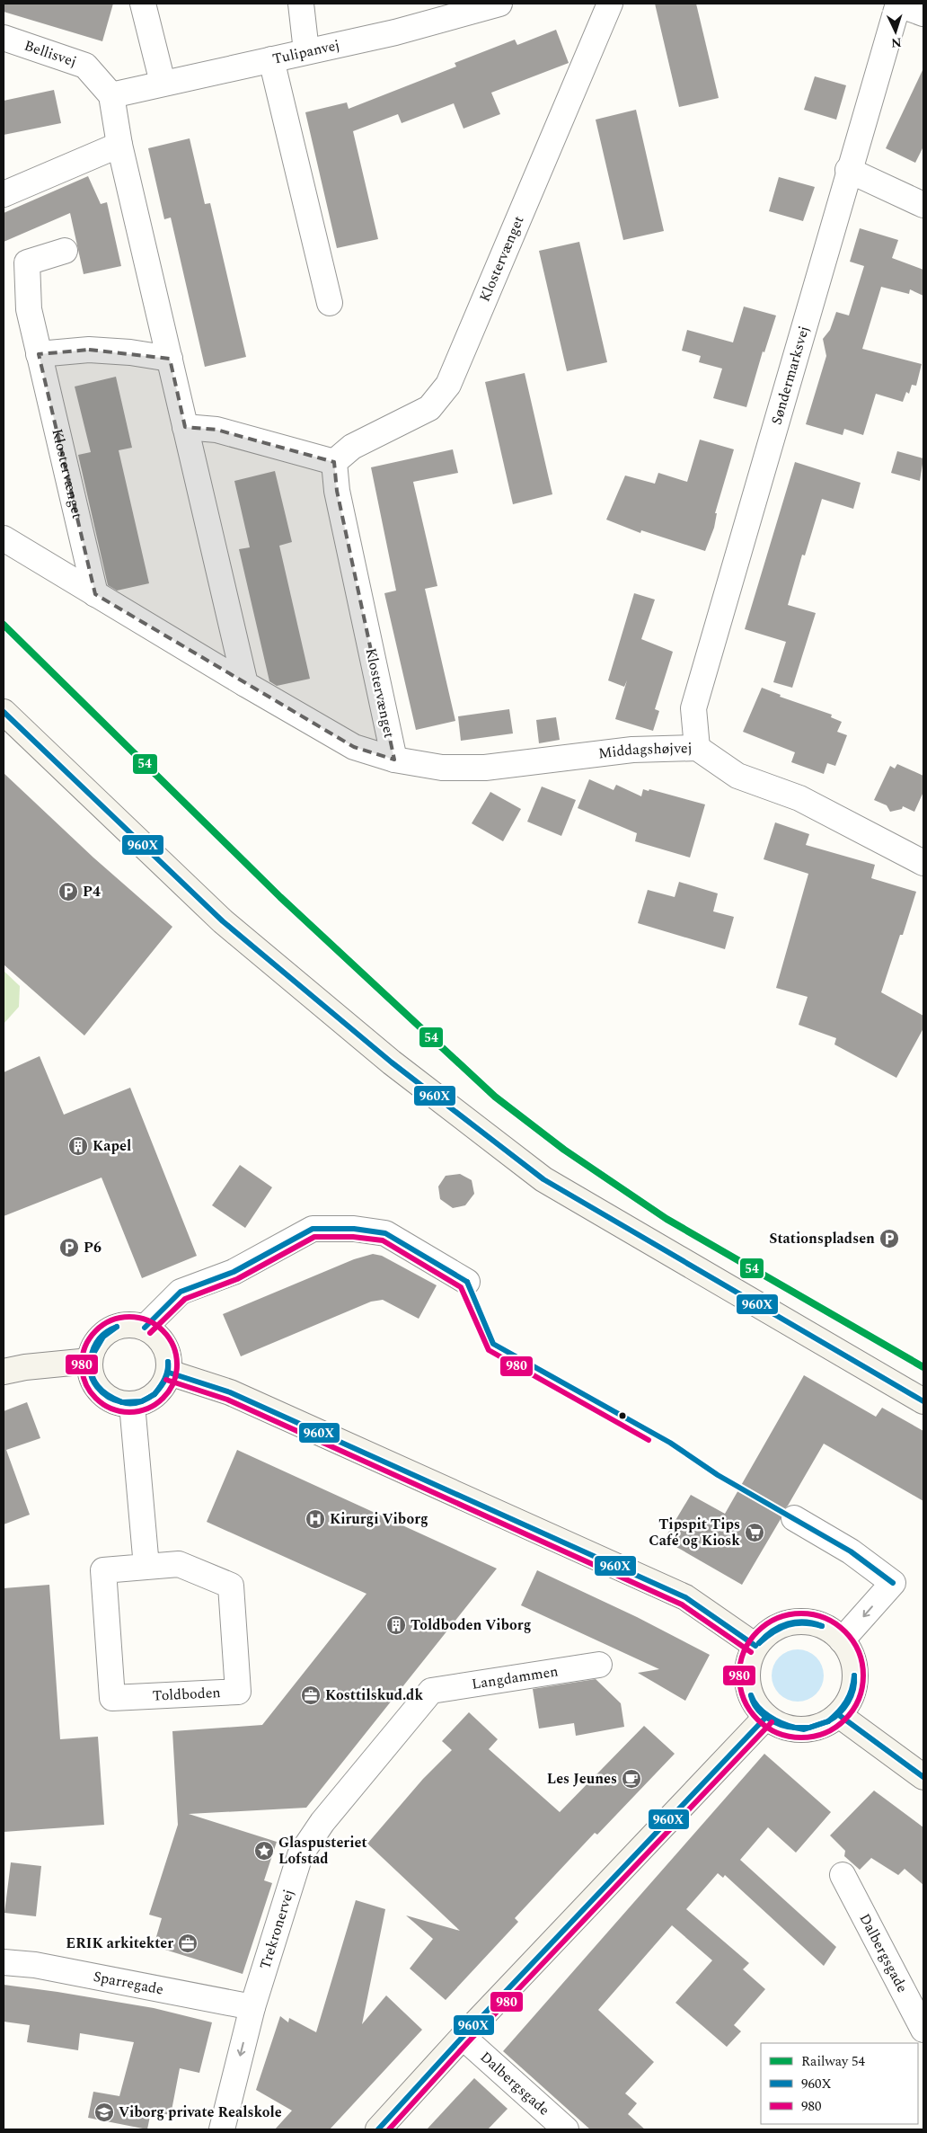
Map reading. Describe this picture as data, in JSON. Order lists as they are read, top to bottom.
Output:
{
  "streets": {
    "street": [
      "Tulipanvej",
      "Bellisvej",
      "Klostervænget",
      "Søndermarksvej",
      "Middagshøjvej",
      "Langdammen",
      "Toldboden",
      "Trekronervej",
      "Dalbergsgade",
      "Sparregade"
    ]
  },
  "crossings": [
    ["Tulipanvej", "Bellisvej"],
    ["Klostervænget", "Middagshøjvej"],
    ["Søndermarksvej", "Middagshøjvej"],
    ["Langdammen", "Trekronervej"],
    ["Trekronervej", "Sparregade"]
  ],
  "places": {
    "parking": ["P4", "Stationspladsen", "P6"],
    "building": ["Kapel", "Toldboden Viborg"],
    "hospital": ["Kirurgi Viborg"],
    "supermarket": ["Tipspit Tips Café og Kiosk"],
    "office": ["Kosttilskud.dk", "ERIK arkitekter"],
    "cafe": ["Les Jeunes"],
    "place": ["Glaspusteriet Lofstad"],
    "school or university": ["Viborg private Realskole"]
  },
  "lines": ["rail line 54", "transit line 960X", "transit line 980"],
  "legend": ["Railway 54", "960X", "980"],
  "north": "bottom"
}
